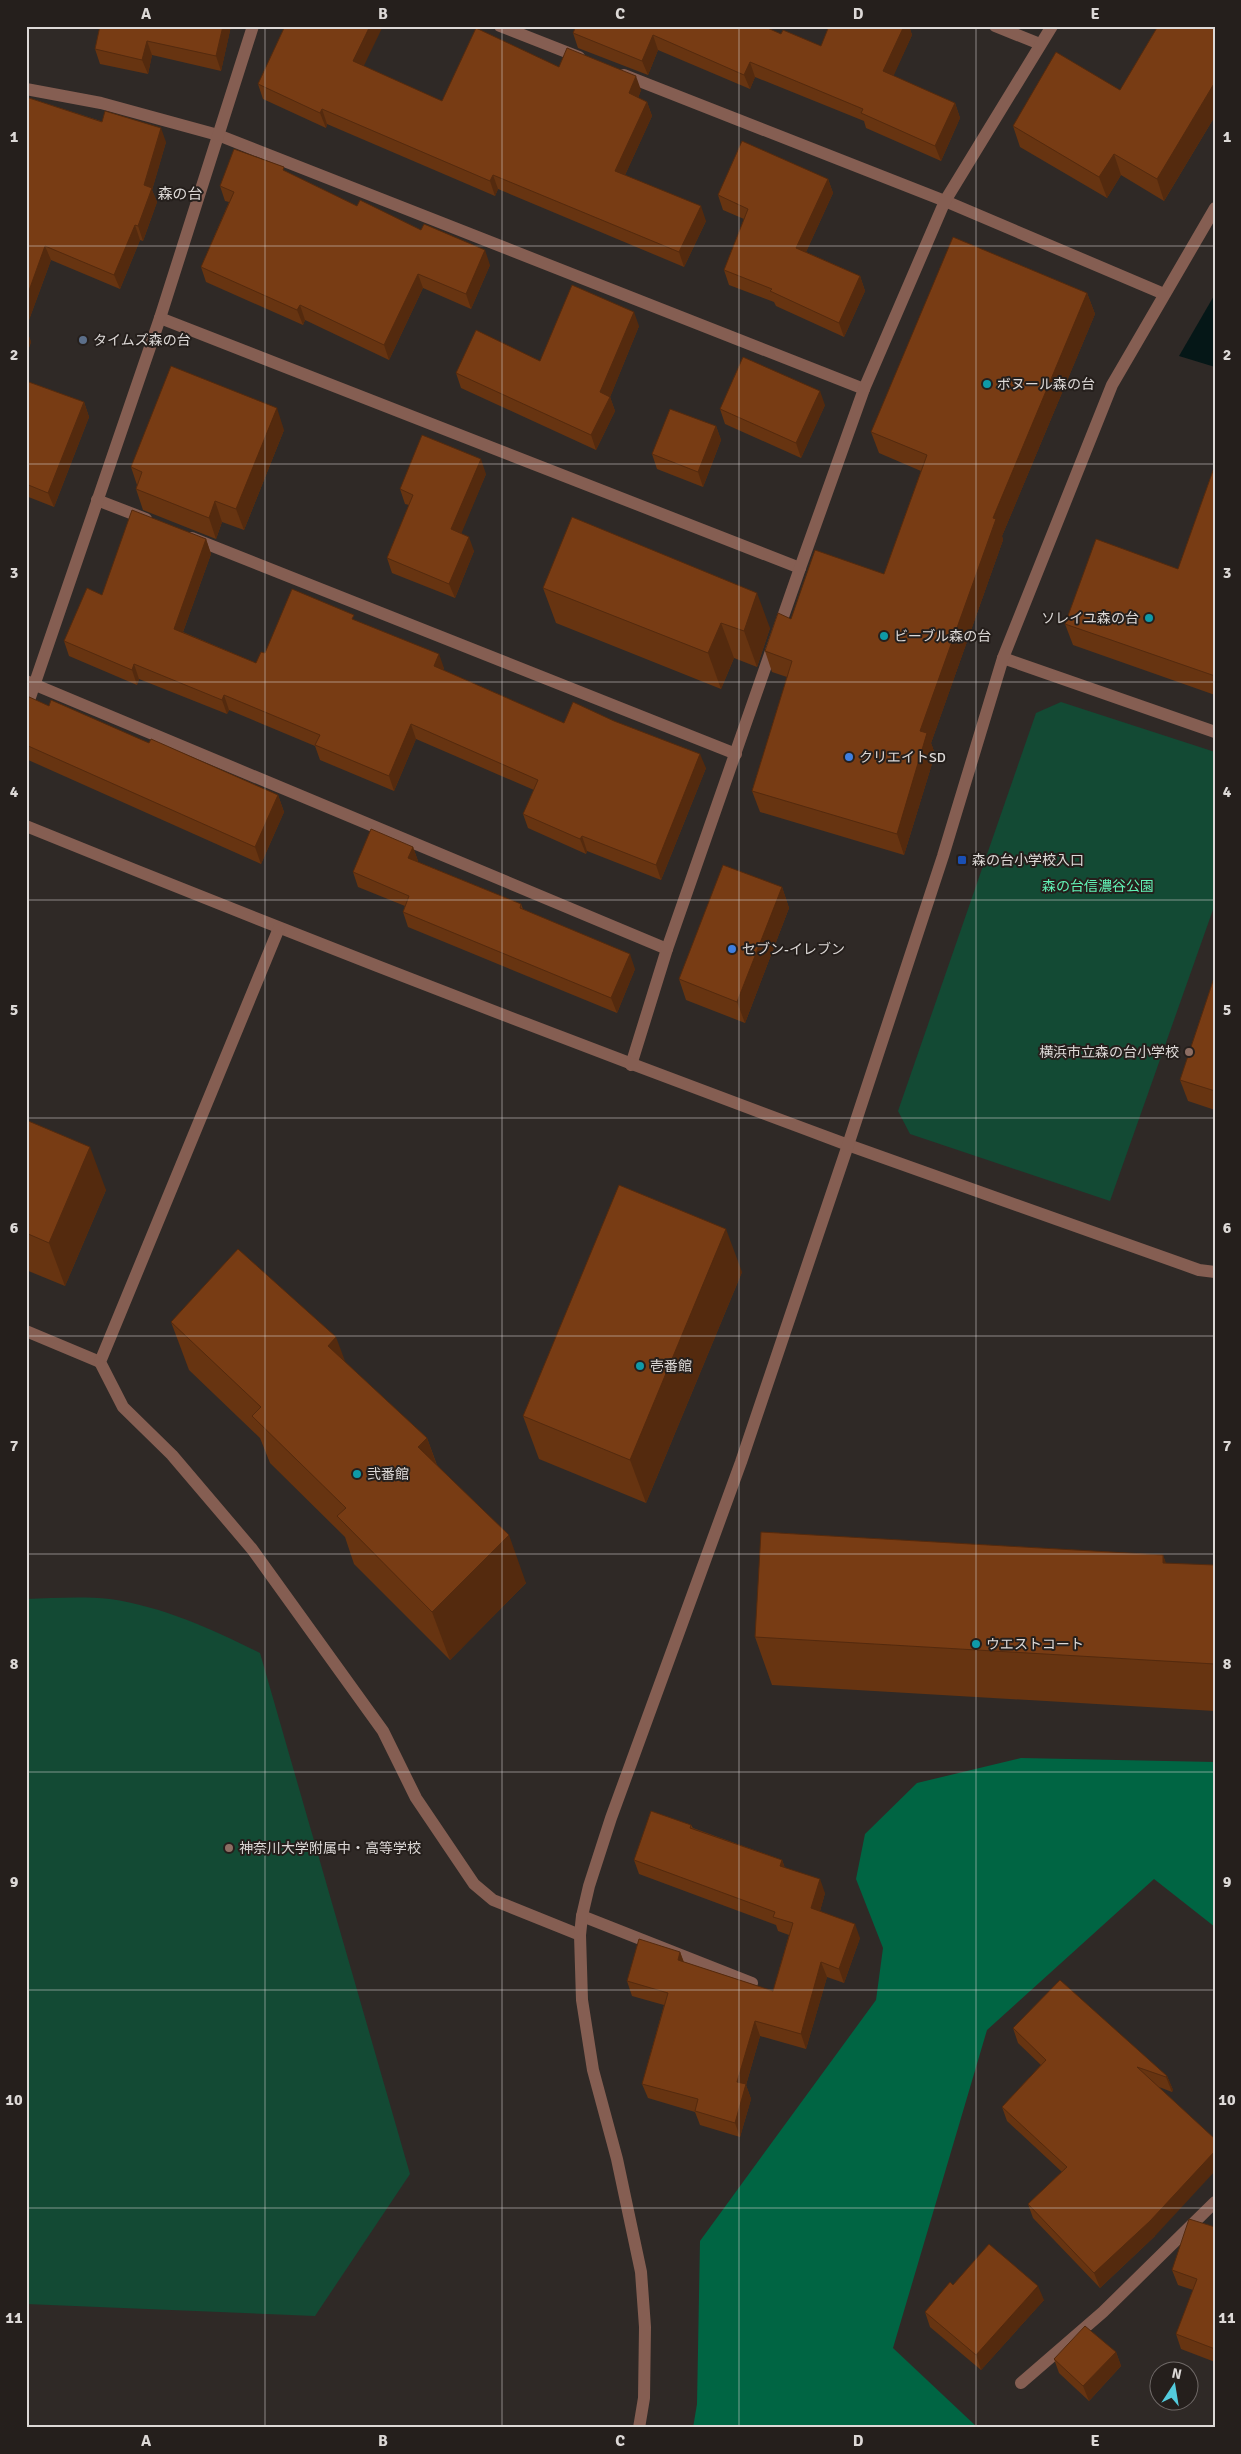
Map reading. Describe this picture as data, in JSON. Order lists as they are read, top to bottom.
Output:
{
  "districts": ["森の台"],
  "parks": ["森の台信濃谷公園"],
  "places": {
    "other": [
      "タイムズ森の台",
      "ボヌール森の台",
      "ソレイユ森の台",
      "ビーブル森の台",
      "クリエイトSD",
      "セブン-イレブン",
      "横浜市立森の台小学校",
      "壱番館",
      "弐番館",
      "ウエストコート",
      "神奈川大学附属中・高等学校"
    ],
    "transit": ["森の台小学校入口"]
  },
  "north": "top",
  "grid": {
    "columns": [
      "A",
      "B",
      "C",
      "D",
      "E"
    ],
    "rows": [
      "1",
      "2",
      "3",
      "4",
      "5",
      "6",
      "7",
      "8",
      "9",
      "10",
      "11"
    ]
  }
}
